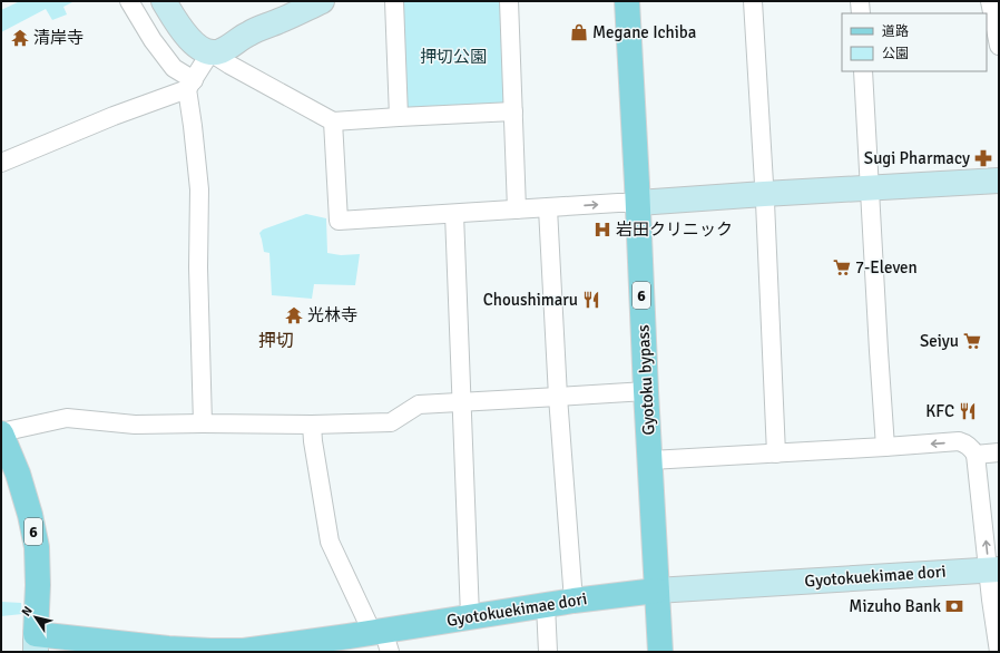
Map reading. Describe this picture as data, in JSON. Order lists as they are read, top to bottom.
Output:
{
  "streets": {
    "main road": ["6", "Gyotoku bypass", "Gyotokuekimae dori"]
  },
  "crossings": [
    ["6", "Gyotokuekimae dori"],
    ["Gyotoku bypass", "Gyotokuekimae dori"]
  ],
  "districts": ["押切"],
  "parks": ["押切公園"],
  "places": {
    "shop": ["Megane Ichiba"],
    "temple": ["清岸寺", "光林寺"],
    "pharmacy": ["Sugi Pharmacy"],
    "hospital": ["岩田クリニック"],
    "supermarket": ["7-Eleven", "Seiyu"],
    "restaurant": ["Choushimaru", "KFC"],
    "bank": ["Mizuho Bank"]
  },
  "legend": ["道路", "公園"],
  "north": "top left"
}
